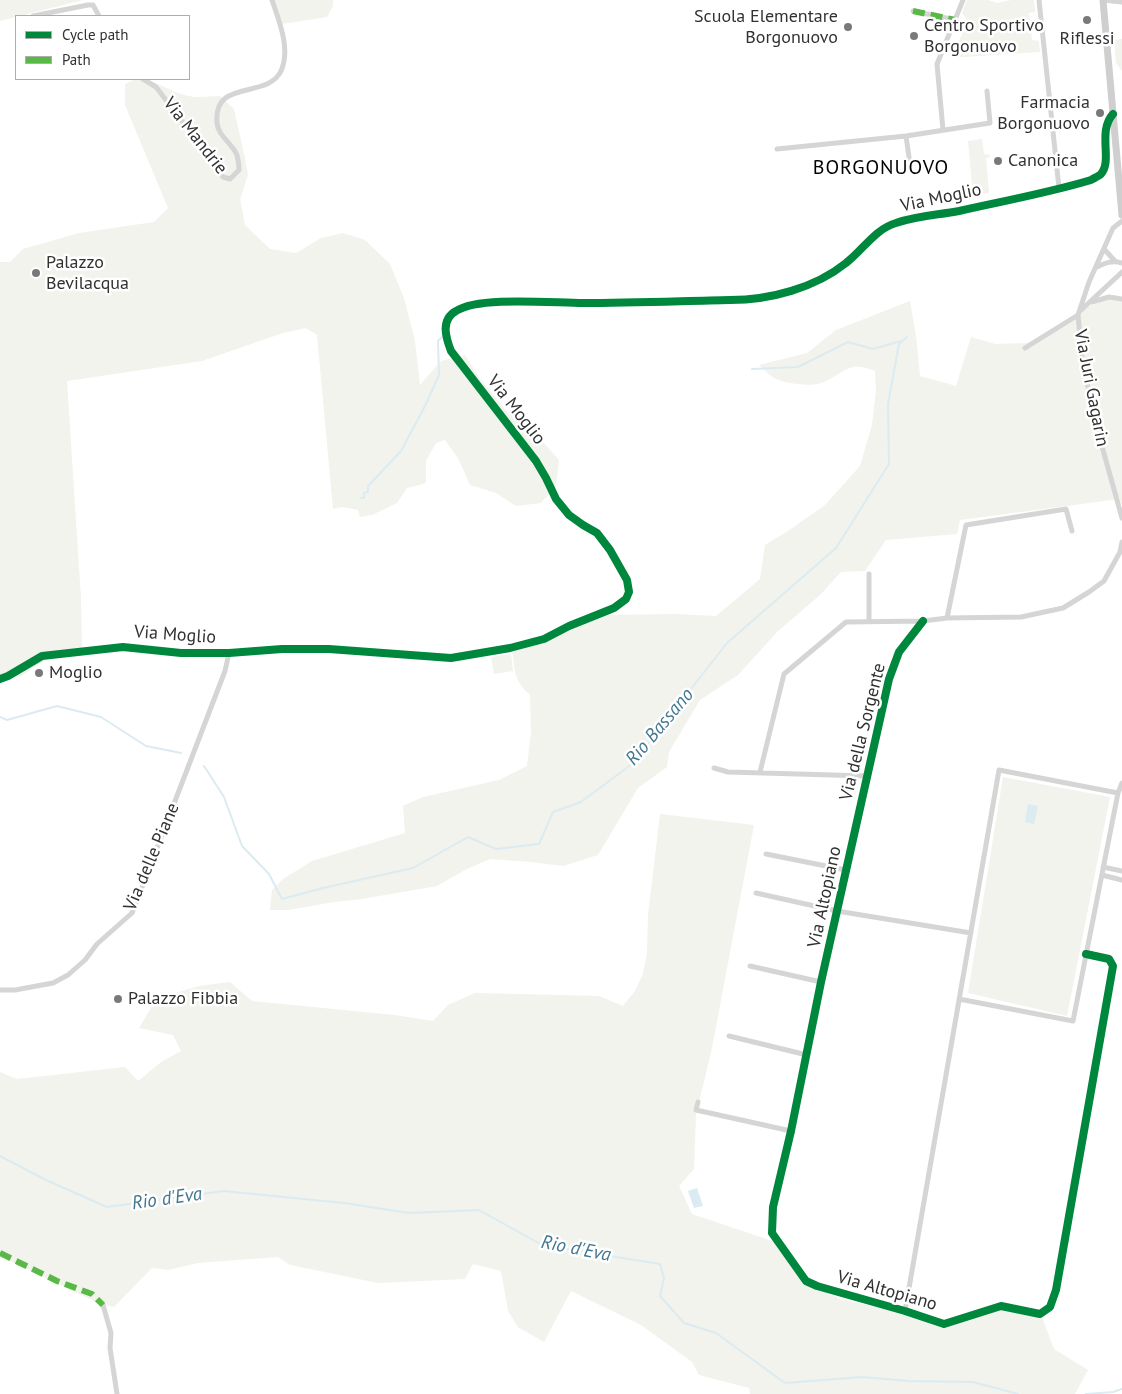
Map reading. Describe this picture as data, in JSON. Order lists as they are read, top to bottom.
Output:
{
  "streets": {
    "street": [
      "Via Mandrie",
      "Via Moglio",
      "Via Juri Gagarin",
      "Via della Sorgente",
      "Via delle Piane",
      "Via Altopiano"
    ]
  },
  "crossings": [
    ["Via Moglio", "Via delle Piane"],
    ["Via della Sorgente", "Via Altopiano"]
  ],
  "districts": ["BORGONUOVO"],
  "water": ["Rio Bassano", "Rio d'Eva"],
  "places": [
    "Riflessi",
    "Scuola Elementare Borgonuovo",
    "Centro Sportivo Borgonuovo",
    "Farmacia Borgonuovo",
    "Canonica",
    "Palazzo Bevilacqua",
    "Moglio",
    "Palazzo Fibbia"
  ],
  "legend": ["Cycle path", "Path"]
}
